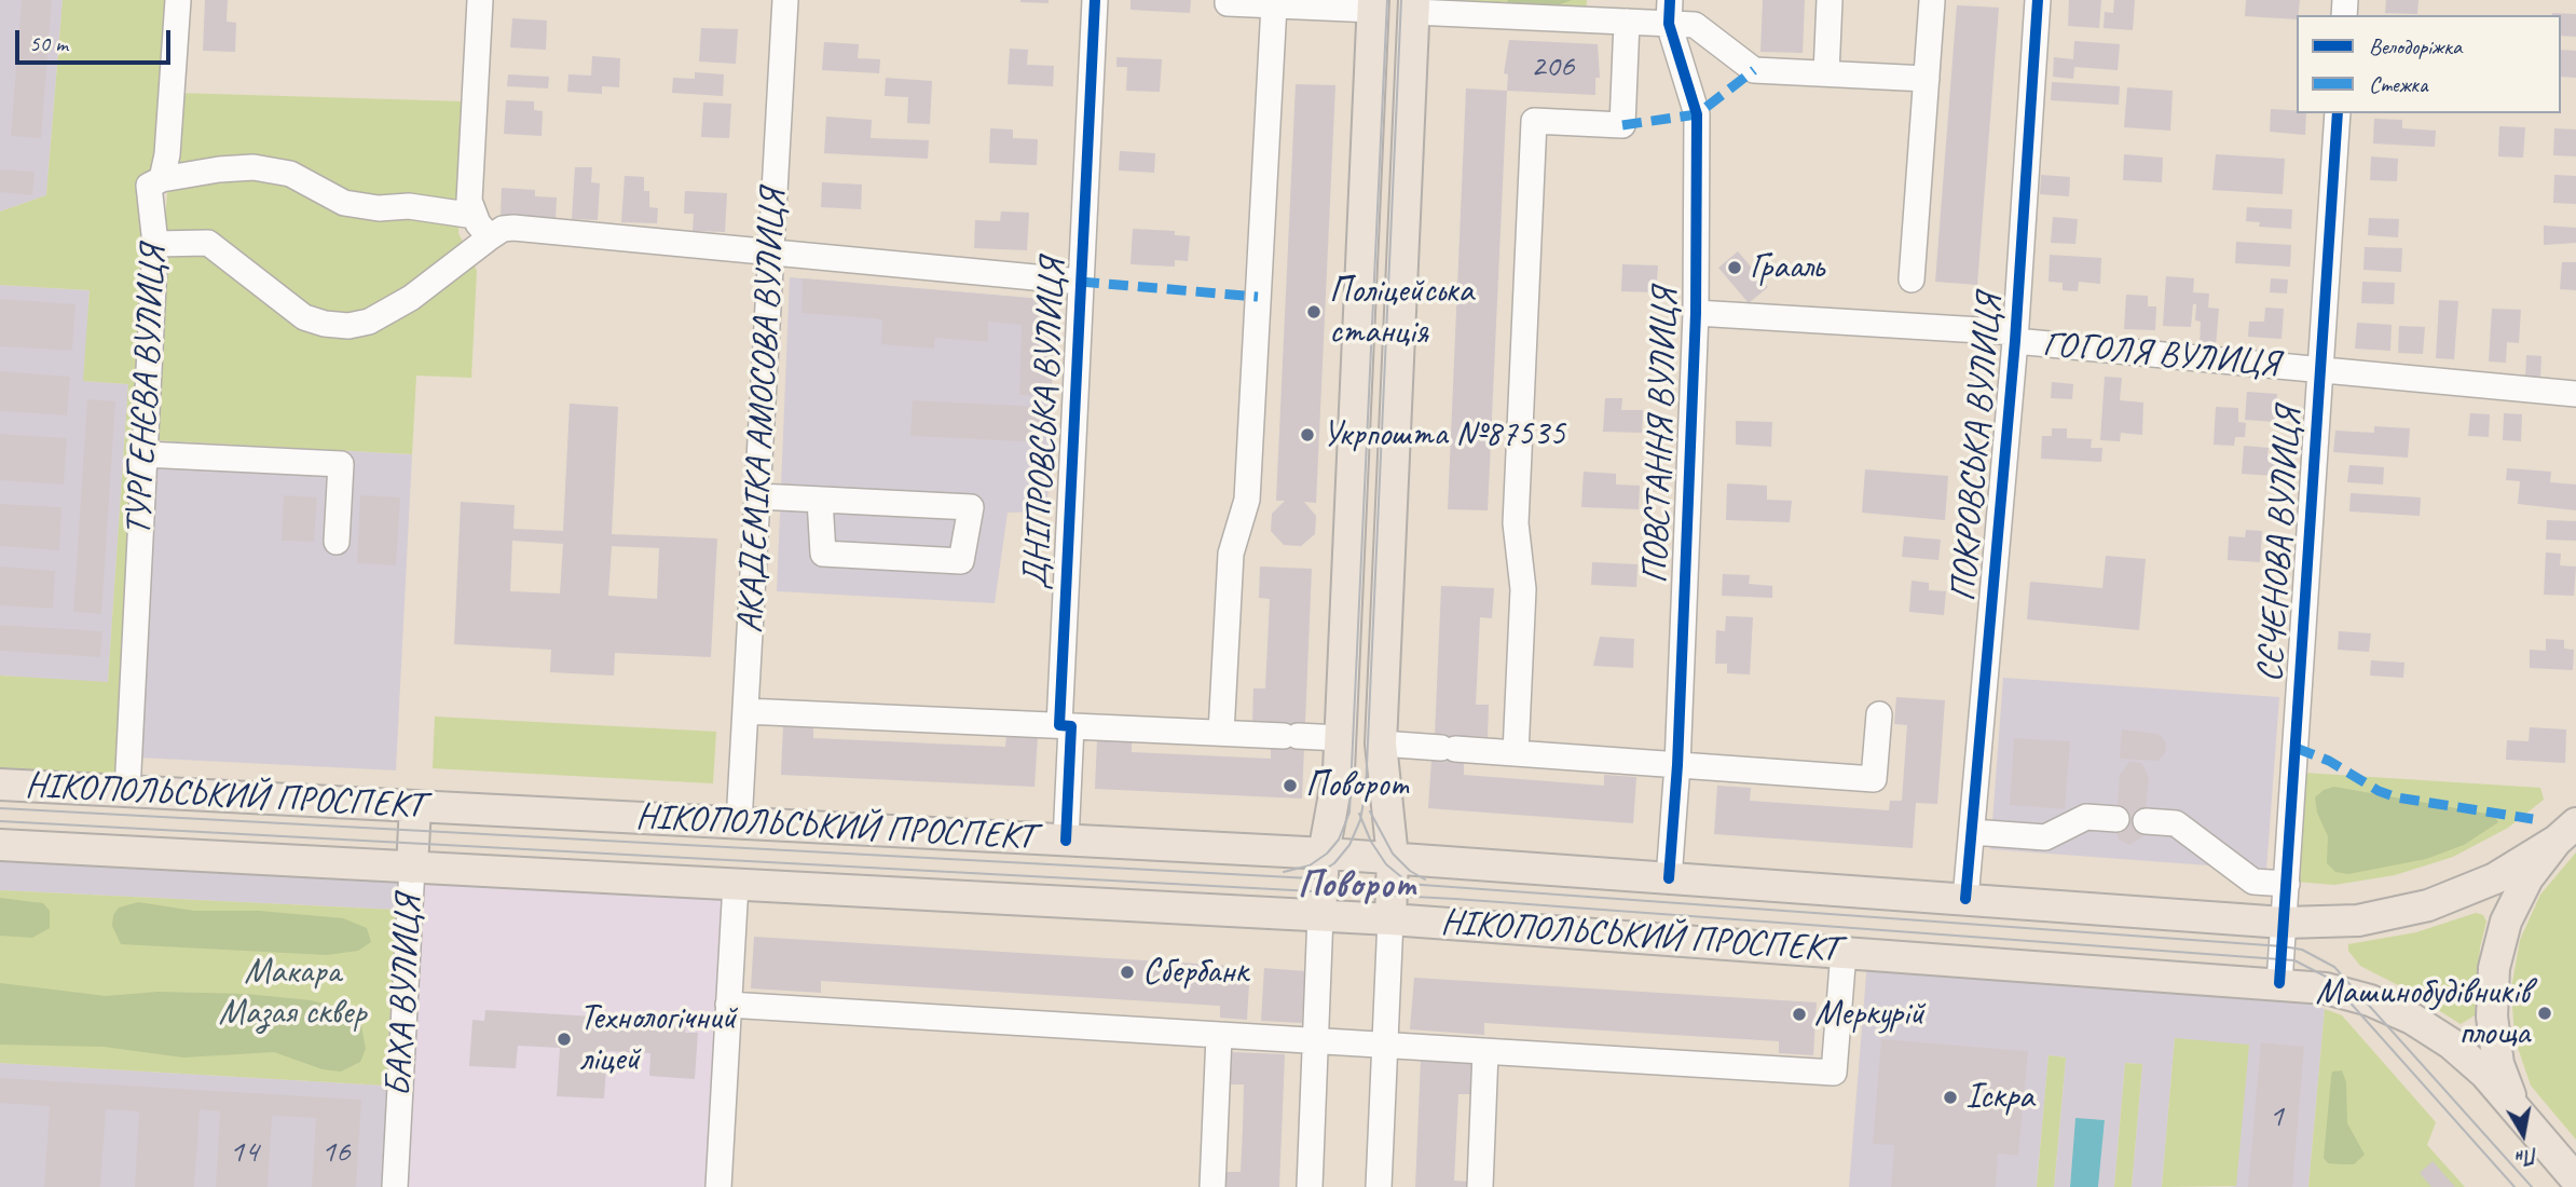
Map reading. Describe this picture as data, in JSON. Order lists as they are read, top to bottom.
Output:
{
  "streets": {
    "main road": ["НІКОПОЛЬСЬКИЙ ПРОСПЕКТ", "БАХА ВУЛИЦЯ"],
    "street": [
      "ГОГОЛЯ ВУЛИЦЯ",
      "ТУРГЕНЄВА ВУЛИЦЯ",
      "АКАДЕМІКА АМОСОВА ВУЛИЦЯ",
      "ДНІПРОВСЬКА ВУЛИЦЯ",
      "ПОВСТАННЯ ВУЛИЦЯ",
      "ПОКРОВСЬКА ВУЛИЦЯ",
      "СЄЧЕНОВА ВУЛИЦЯ"
    ]
  },
  "crossings": [
    ["ГОГОЛЯ ВУЛИЦЯ", "ПОВСТАННЯ ВУЛИЦЯ"],
    ["ГОГОЛЯ ВУЛИЦЯ", "ПОКРОВСЬКА ВУЛИЦЯ"],
    ["ГОГОЛЯ ВУЛИЦЯ", "СЄЧЕНОВА ВУЛИЦЯ"],
    ["ТУРГЕНЄВА ВУЛИЦЯ", "НІКОПОЛЬСЬКИЙ ПРОСПЕКТ"],
    ["АКАДЕМІКА АМОСОВА ВУЛИЦЯ", "НІКОПОЛЬСЬКИЙ ПРОСПЕКТ"],
    ["ДНІПРОВСЬКА ВУЛИЦЯ", "НІКОПОЛЬСЬКИЙ ПРОСПЕКТ"],
    ["ПОВСТАННЯ ВУЛИЦЯ", "НІКОПОЛЬСЬКИЙ ПРОСПЕКТ"],
    ["ПОКРОВСЬКА ВУЛИЦЯ", "НІКОПОЛЬСЬКИЙ ПРОСПЕКТ"],
    ["СЄЧЕНОВА ВУЛИЦЯ", "НІКОПОЛЬСЬКИЙ ПРОСПЕКТ"],
    ["НІКОПОЛЬСЬКИЙ ПРОСПЕКТ", "БАХА ВУЛИЦЯ"]
  ],
  "districts": ["Поворот"],
  "parks": ["Макара Мазая сквер"],
  "places": [
    "Грааль",
    "Поліцейська станція",
    "Укрпошта №87535",
    "Поворот",
    "Сбербанк",
    "Машинобудівників площа",
    "Меркурій",
    "Технологічний ліцей",
    "Іскра"
  ],
  "house_numbers": [
    "206",
    "1",
    "14",
    "16"
  ],
  "legend": ["Велодоріжка", "Стежка"],
  "scale_bar": "50 m",
  "north": "bottom"
}
